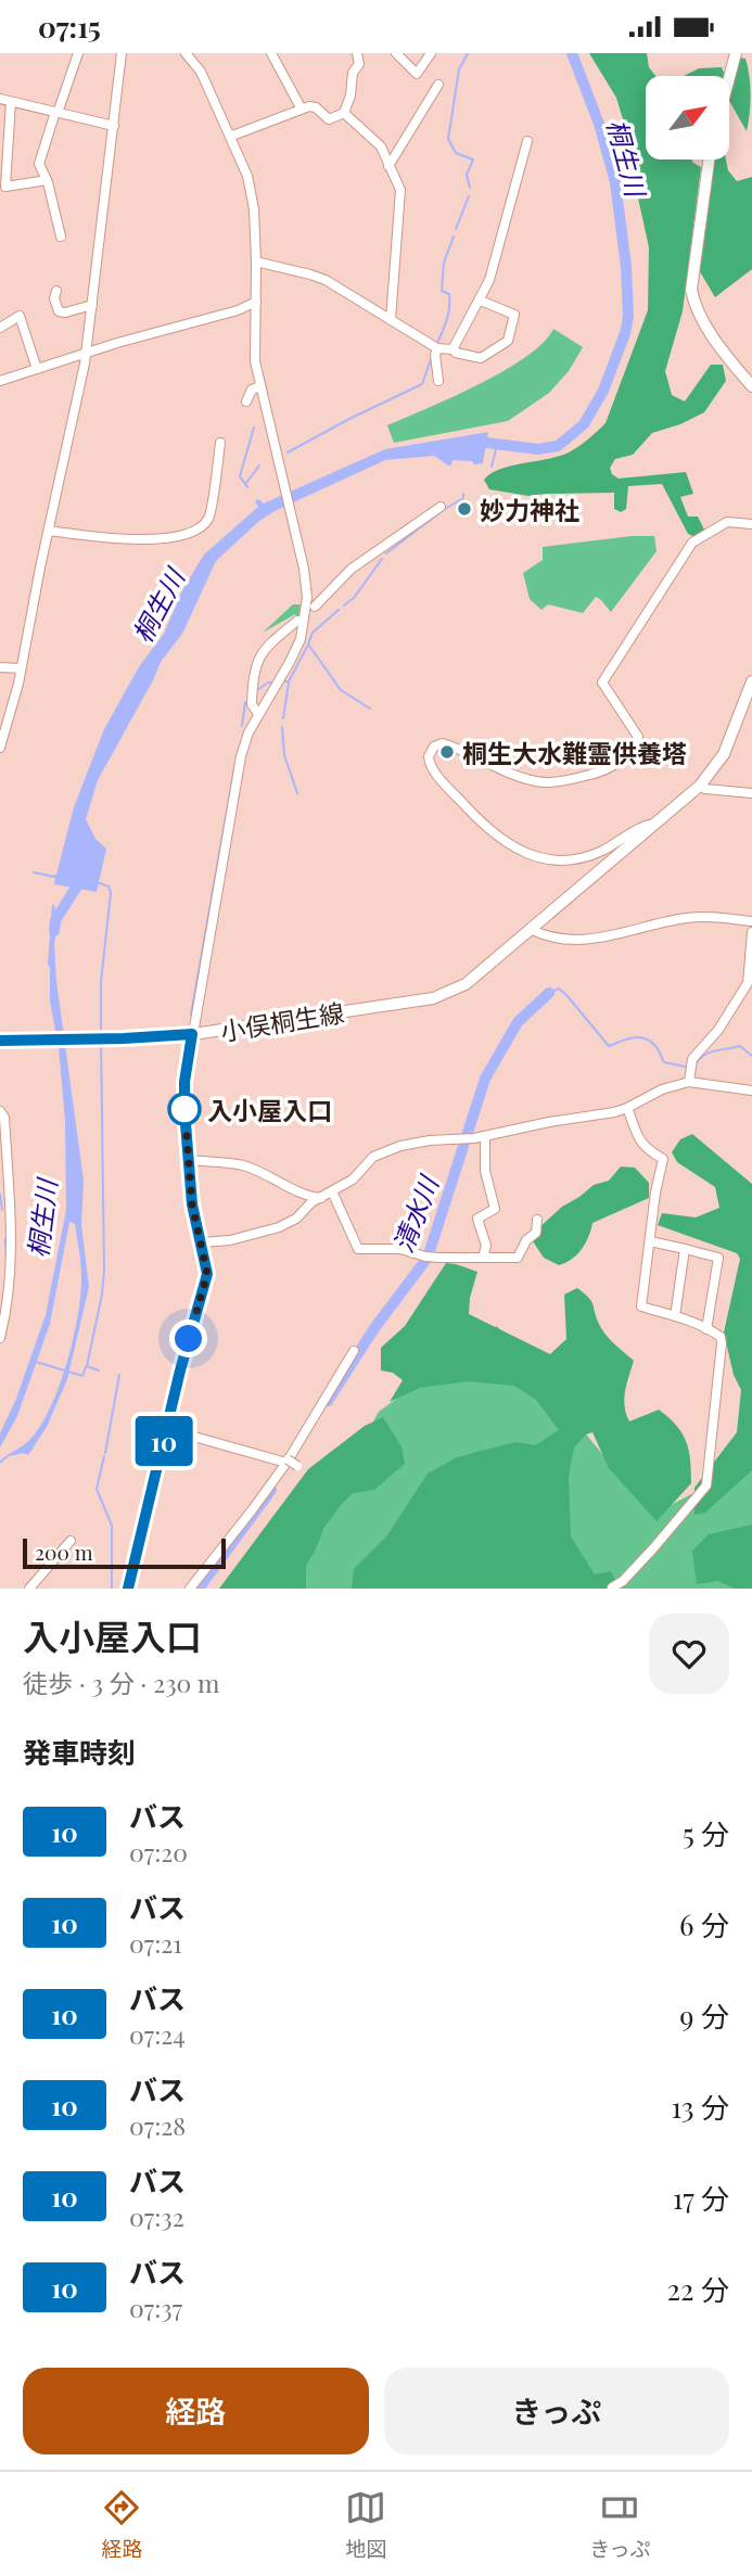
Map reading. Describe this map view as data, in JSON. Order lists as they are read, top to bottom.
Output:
{
  "streets": {
    "main road": ["小俣桐生線"]
  },
  "water": ["桐生川", "清水川"],
  "places": ["妙力神社", "桐生大水難霊供養塔", "入小屋入口"],
  "lines": ["bus line 10"],
  "scale_bar": "200 m",
  "north": "top right",
  "page": {
    "status": "07:15",
    "on_map": "10",
    "scale": "200 m",
    "heading": [
      ["入小屋入口", "徒歩 · 3 分 · 230 m"],
      "発車時刻"
    ],
    "list": [
      {
        "mark": "10",
        "name": "バス",
        "note": "07:20",
        "value": "5 分"
      },
      {
        "mark": "10",
        "name": "バス",
        "note": "07:21",
        "value": "6 分"
      },
      {
        "mark": "10",
        "name": "バス",
        "note": "07:24",
        "value": "9 分"
      },
      {
        "mark": "10",
        "name": "バス",
        "note": "07:28",
        "value": "13 分"
      },
      {
        "mark": "10",
        "name": "バス",
        "note": "07:32",
        "value": "17 分"
      },
      {
        "mark": "10",
        "name": "バス",
        "note": "07:37",
        "value": "22 分"
      }
    ],
    "buttons": ["経路", "きっぷ"],
    "tabs": ["経路", "地図", "きっぷ"]
  }
}
